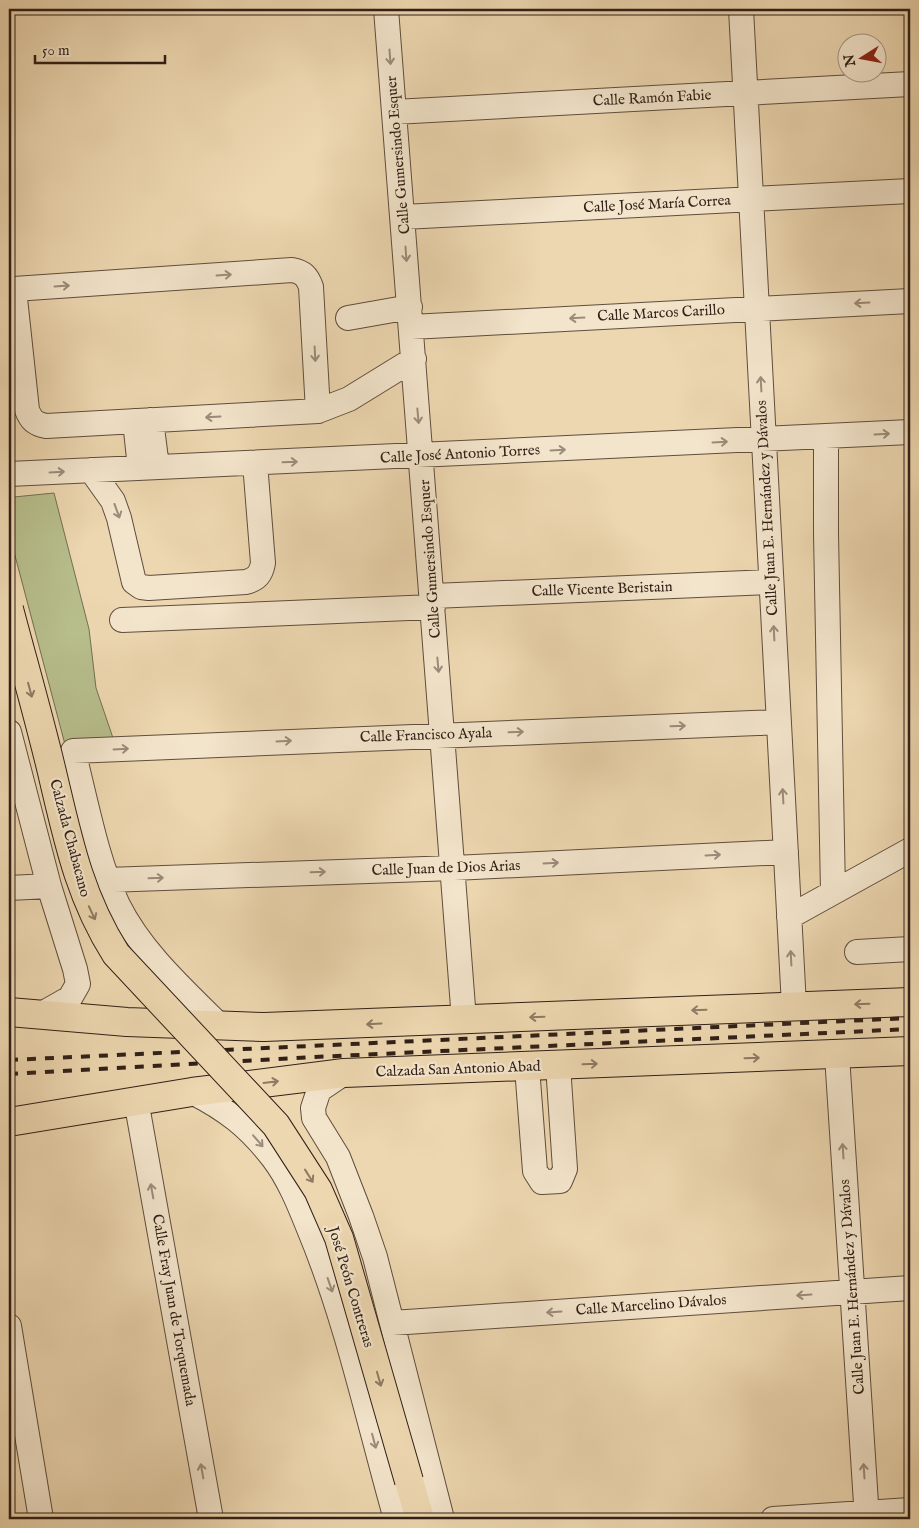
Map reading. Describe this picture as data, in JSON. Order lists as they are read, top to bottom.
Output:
{
  "streets": {
    "main road": ["Calzada Chabacano", "Calzada San Antonio Abad", "José Peón Contreras"],
    "street": [
      "Calle Ramón Fabie",
      "Calle Gumersindo Esquer",
      "Calle José María Correa",
      "Calle Marcos Carillo",
      "Calle José Antonio Torres",
      "Calle Juan E. Hernández y Dávalos",
      "Calle Vicente Beristain",
      "Calle Francisco Ayala",
      "Calle Juan de Dios Arias",
      "Calle Marcelino Dávalos",
      "Calle Fray Juan de Torquemada"
    ]
  },
  "crossings": [
    ["Calle Ramón Fabie", "Calle Gumersindo Esquer"],
    ["Calle Ramón Fabie", "Calle Juan E. Hernández y Dávalos"],
    ["Calle Gumersindo Esquer", "Calle José María Correa"],
    ["Calle Gumersindo Esquer", "Calle Marcos Carillo"],
    ["Calle Gumersindo Esquer", "Calle José Antonio Torres"],
    ["Calle Gumersindo Esquer", "Calle Vicente Beristain"],
    ["Calle Gumersindo Esquer", "Calle Francisco Ayala"],
    ["Calle Gumersindo Esquer", "Calle Juan de Dios Arias"],
    ["Calle José María Correa", "Calle Juan E. Hernández y Dávalos"],
    ["Calle Marcos Carillo", "Calle Juan E. Hernández y Dávalos"],
    ["Calle José Antonio Torres", "Calle Juan E. Hernández y Dávalos"],
    ["Calle Juan E. Hernández y Dávalos", "Calle Vicente Beristain"],
    ["Calle Juan E. Hernández y Dávalos", "Calle Francisco Ayala"],
    ["Calle Juan E. Hernández y Dávalos", "Calle Juan de Dios Arias"],
    ["Calle Juan E. Hernández y Dávalos", "Calzada San Antonio Abad"],
    ["Calle Juan E. Hernández y Dávalos", "Calle Marcelino Dávalos"],
    ["Calle Francisco Ayala", "Calzada Chabacano"],
    ["Calzada Chabacano", "Calle Juan de Dios Arias"],
    ["Calzada Chabacano", "José Peón Contreras"],
    ["Calzada San Antonio Abad", "José Peón Contreras"],
    ["Calzada San Antonio Abad", "Calle Fray Juan de Torquemada"],
    ["José Peón Contreras", "Calle Marcelino Dávalos"]
  ],
  "one_way": [
    "Calle Gumersindo Esquer",
    "Calle Marcos Carillo",
    "Calle José Antonio Torres",
    "Calle Juan E. Hernández y Dávalos",
    "Calle Francisco Ayala",
    "Calzada Chabacano",
    "Calle Juan de Dios Arias",
    "José Peón Contreras",
    "Calle Marcelino Dávalos"
  ],
  "scale_bar": "50 m",
  "north": "left"
}
